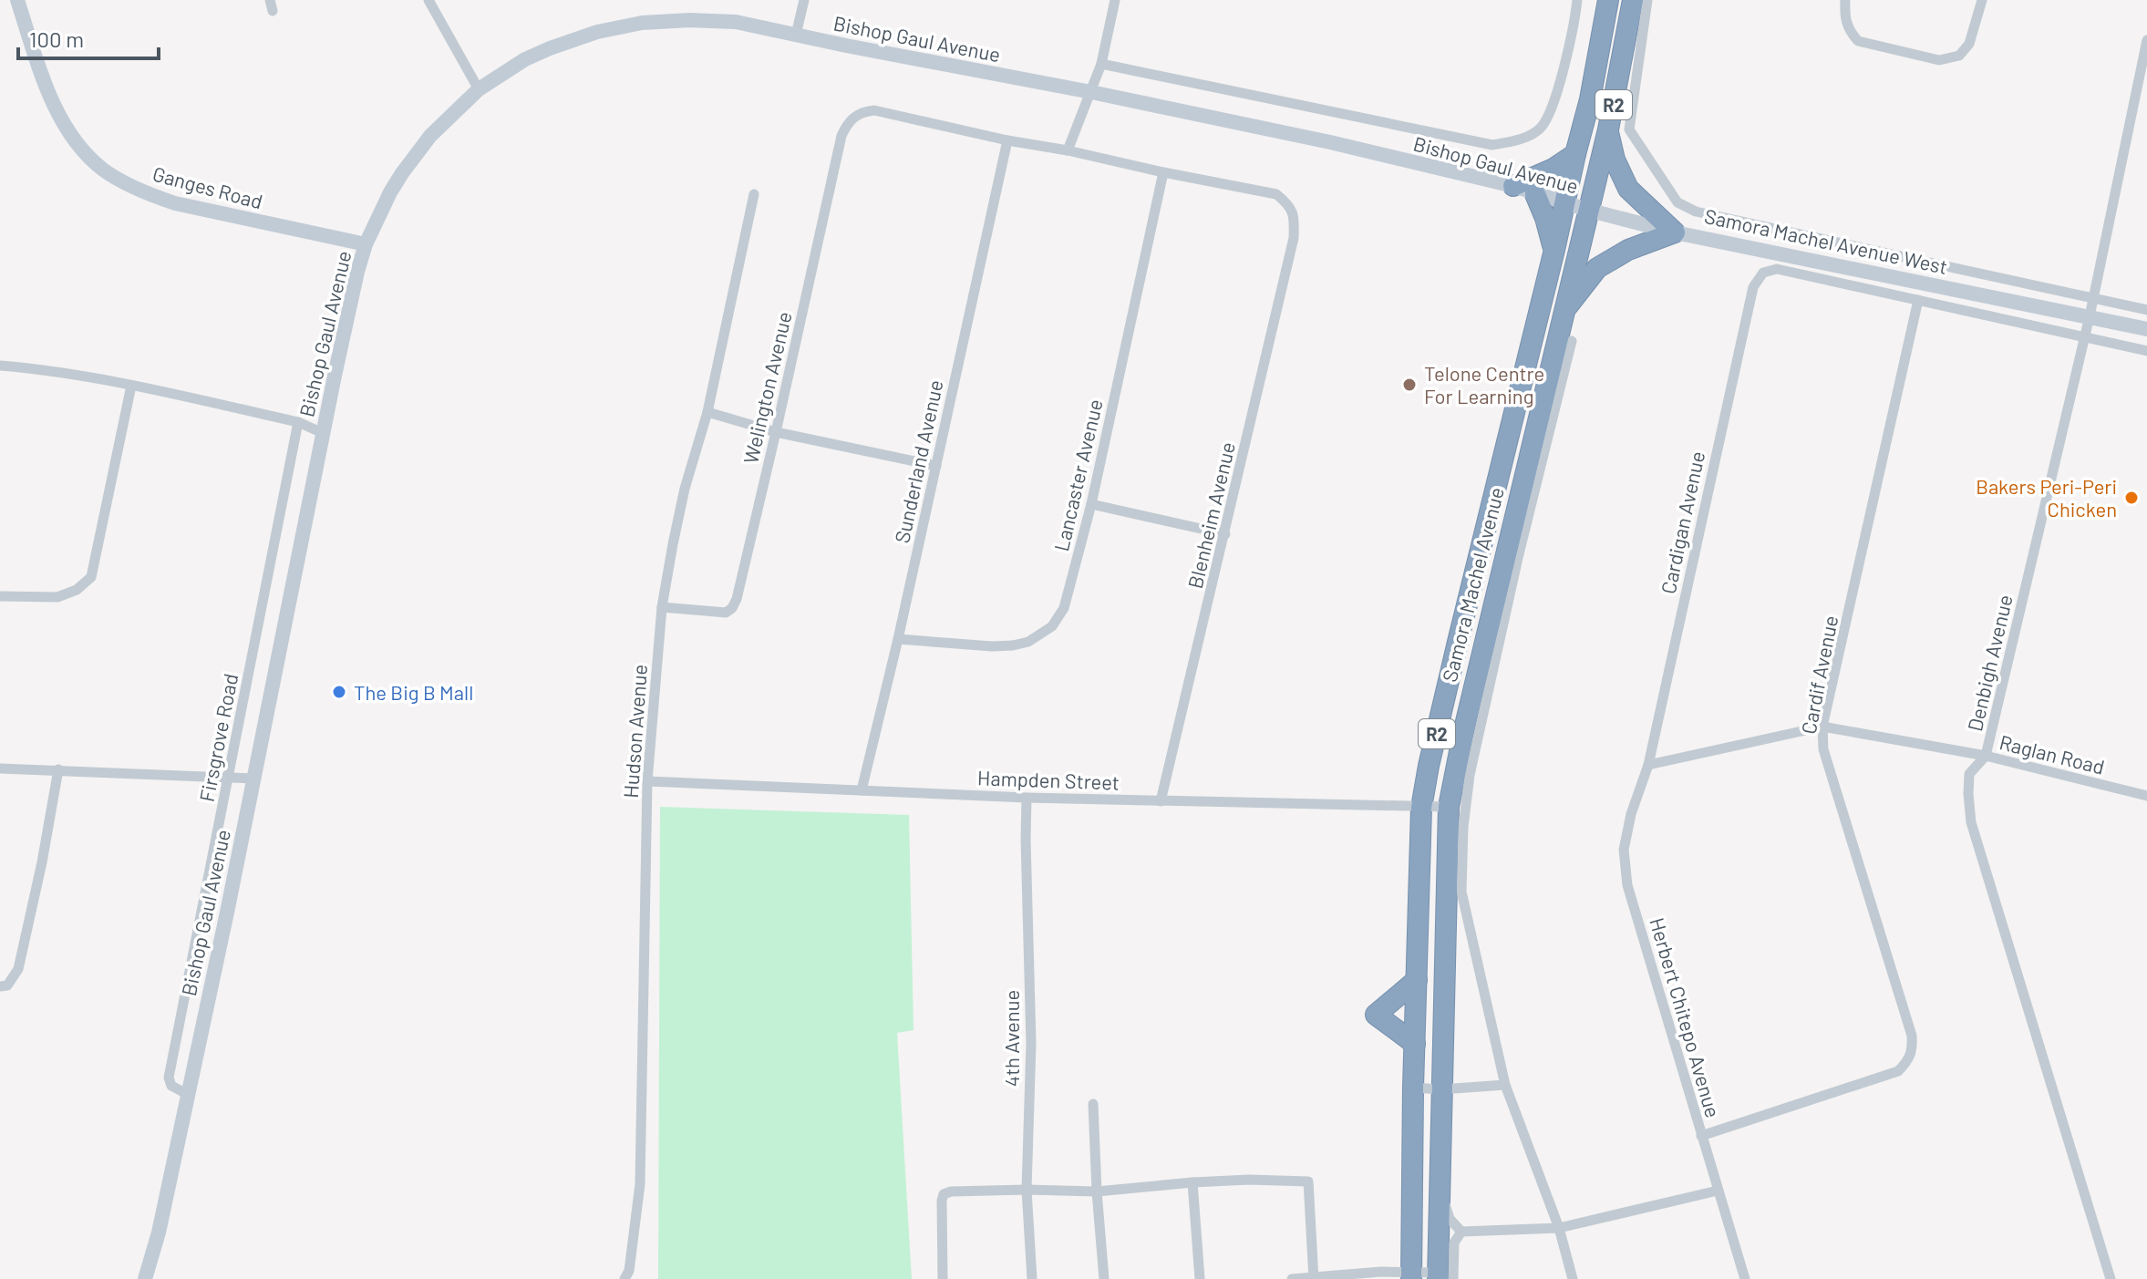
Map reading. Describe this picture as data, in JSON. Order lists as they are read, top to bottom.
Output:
{
  "streets": {
    "highway": ["R2", "Samora Machel Avenue"],
    "main road": ["Bishop Gaul Avenue", "Ganges Road"],
    "street": [
      "Samora Machel Avenue West",
      "Welington Avenue",
      "Sunderland Avenue",
      "Lancaster Avenue",
      "Blenheim Avenue",
      "Cardigan Avenue",
      "Denbigh Avenue",
      "Cardif Avenue",
      "Hudson Avenue",
      "Firsgrove Road",
      "Raglan Road",
      "Hampden Street",
      "Herbert Chitepo Avenue",
      "4th Avenue"
    ]
  },
  "crossings": [
    ["Bishop Gaul Avenue", "R2"],
    ["Bishop Gaul Avenue", "Ganges Road"],
    ["Bishop Gaul Avenue", "Samora Machel Avenue"],
    ["Bishop Gaul Avenue", "Denbigh Avenue"],
    ["Bishop Gaul Avenue", "Firsgrove Road"],
    ["R2", "Samora Machel Avenue"],
    ["Samora Machel Avenue West", "Denbigh Avenue"],
    ["Welington Avenue", "Sunderland Avenue"],
    ["Welington Avenue", "Hudson Avenue"],
    ["Sunderland Avenue", "Lancaster Avenue"],
    ["Sunderland Avenue", "Hampden Street"],
    ["Lancaster Avenue", "Blenheim Avenue"],
    ["Blenheim Avenue", "Hampden Street"],
    ["Cardigan Avenue", "Cardif Avenue"],
    ["Cardigan Avenue", "Raglan Road"],
    ["Cardigan Avenue", "Herbert Chitepo Avenue"],
    ["Samora Machel Avenue", "Hampden Street"],
    ["Denbigh Avenue", "Raglan Road"],
    ["Cardif Avenue", "Raglan Road"],
    ["Cardif Avenue", "Herbert Chitepo Avenue"],
    ["Hudson Avenue", "Hampden Street"],
    ["Raglan Road", "Herbert Chitepo Avenue"],
    ["Hampden Street", "4th Avenue"]
  ],
  "places": ["Telone Centre For Learning", "Bakers Peri-Peri Chicken", "The Big B Mall"],
  "scale_bar": "100 m"
}
